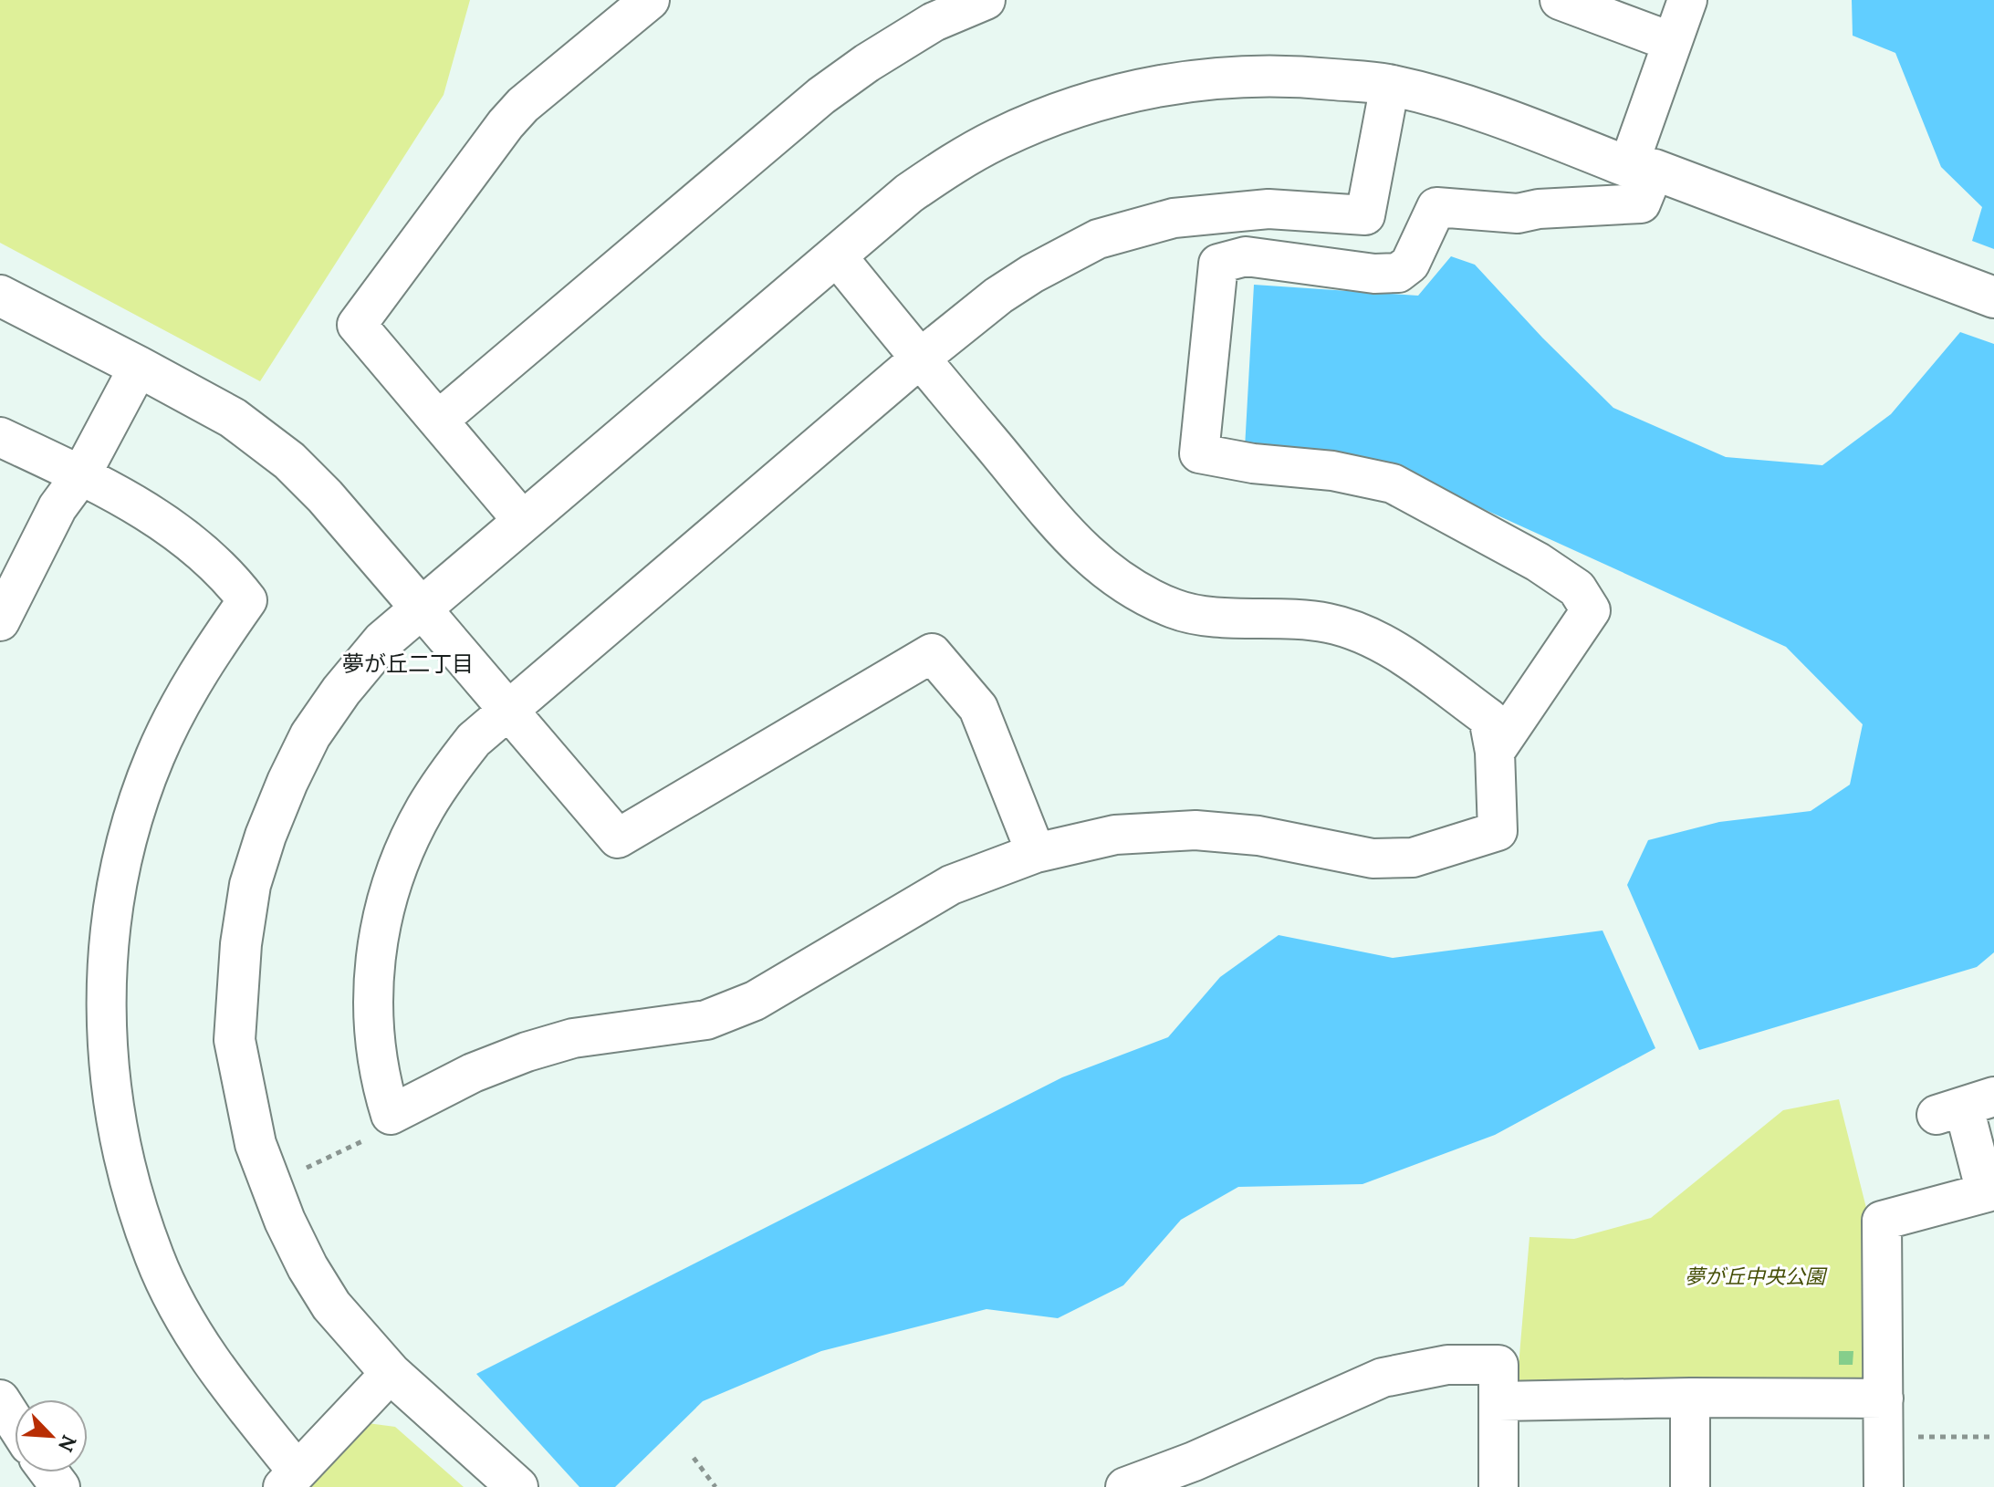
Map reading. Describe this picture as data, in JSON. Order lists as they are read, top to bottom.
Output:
{
  "districts": ["夢が丘二丁目"],
  "parks": ["夢が丘中央公園"],
  "north": "bottom right"
}
